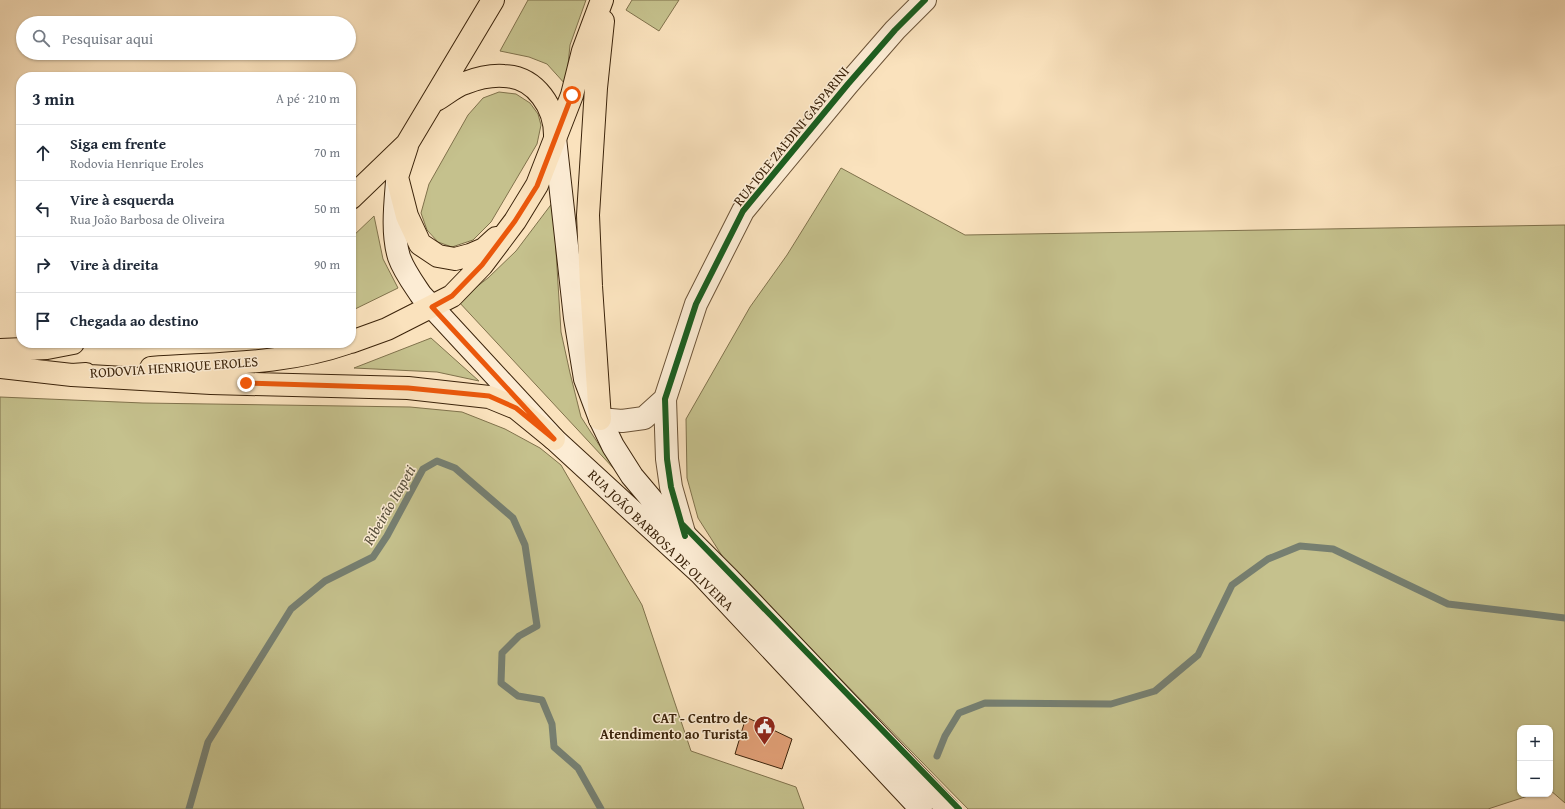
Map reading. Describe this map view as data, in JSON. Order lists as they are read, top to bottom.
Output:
{
  "streets": {
    "main road": ["RUA IOLE ZALDINI GASPARINI", "RODOVIA HENRIQUE EROLES", "RUA JOÃO BARBOSA DE OLIVEIRA"]
  },
  "crossings": [
    ["RUA IOLE ZALDINI GASPARINI", "RUA JOÃO BARBOSA DE OLIVEIRA"]
  ],
  "water": ["Ribeirão Itapeti"],
  "places": {
    "public building": ["CAT - Centro de Atendimento ao Turista"]
  },
  "page": {
    "search": "Pesquisar aqui",
    "heading": ["3 min", "A pé · 210 m"],
    "list": [
      ["Siga em frente", "Rodovia Henrique Eroles", "70 m"],
      ["Vire à esquerda", "Rua João Barbosa de Oliveira", "50 m"],
      ["Vire à direita", "90 m"],
      "Chegada ao destino"
    ],
    "map_buttons": ["+", "−"]
  }
}
